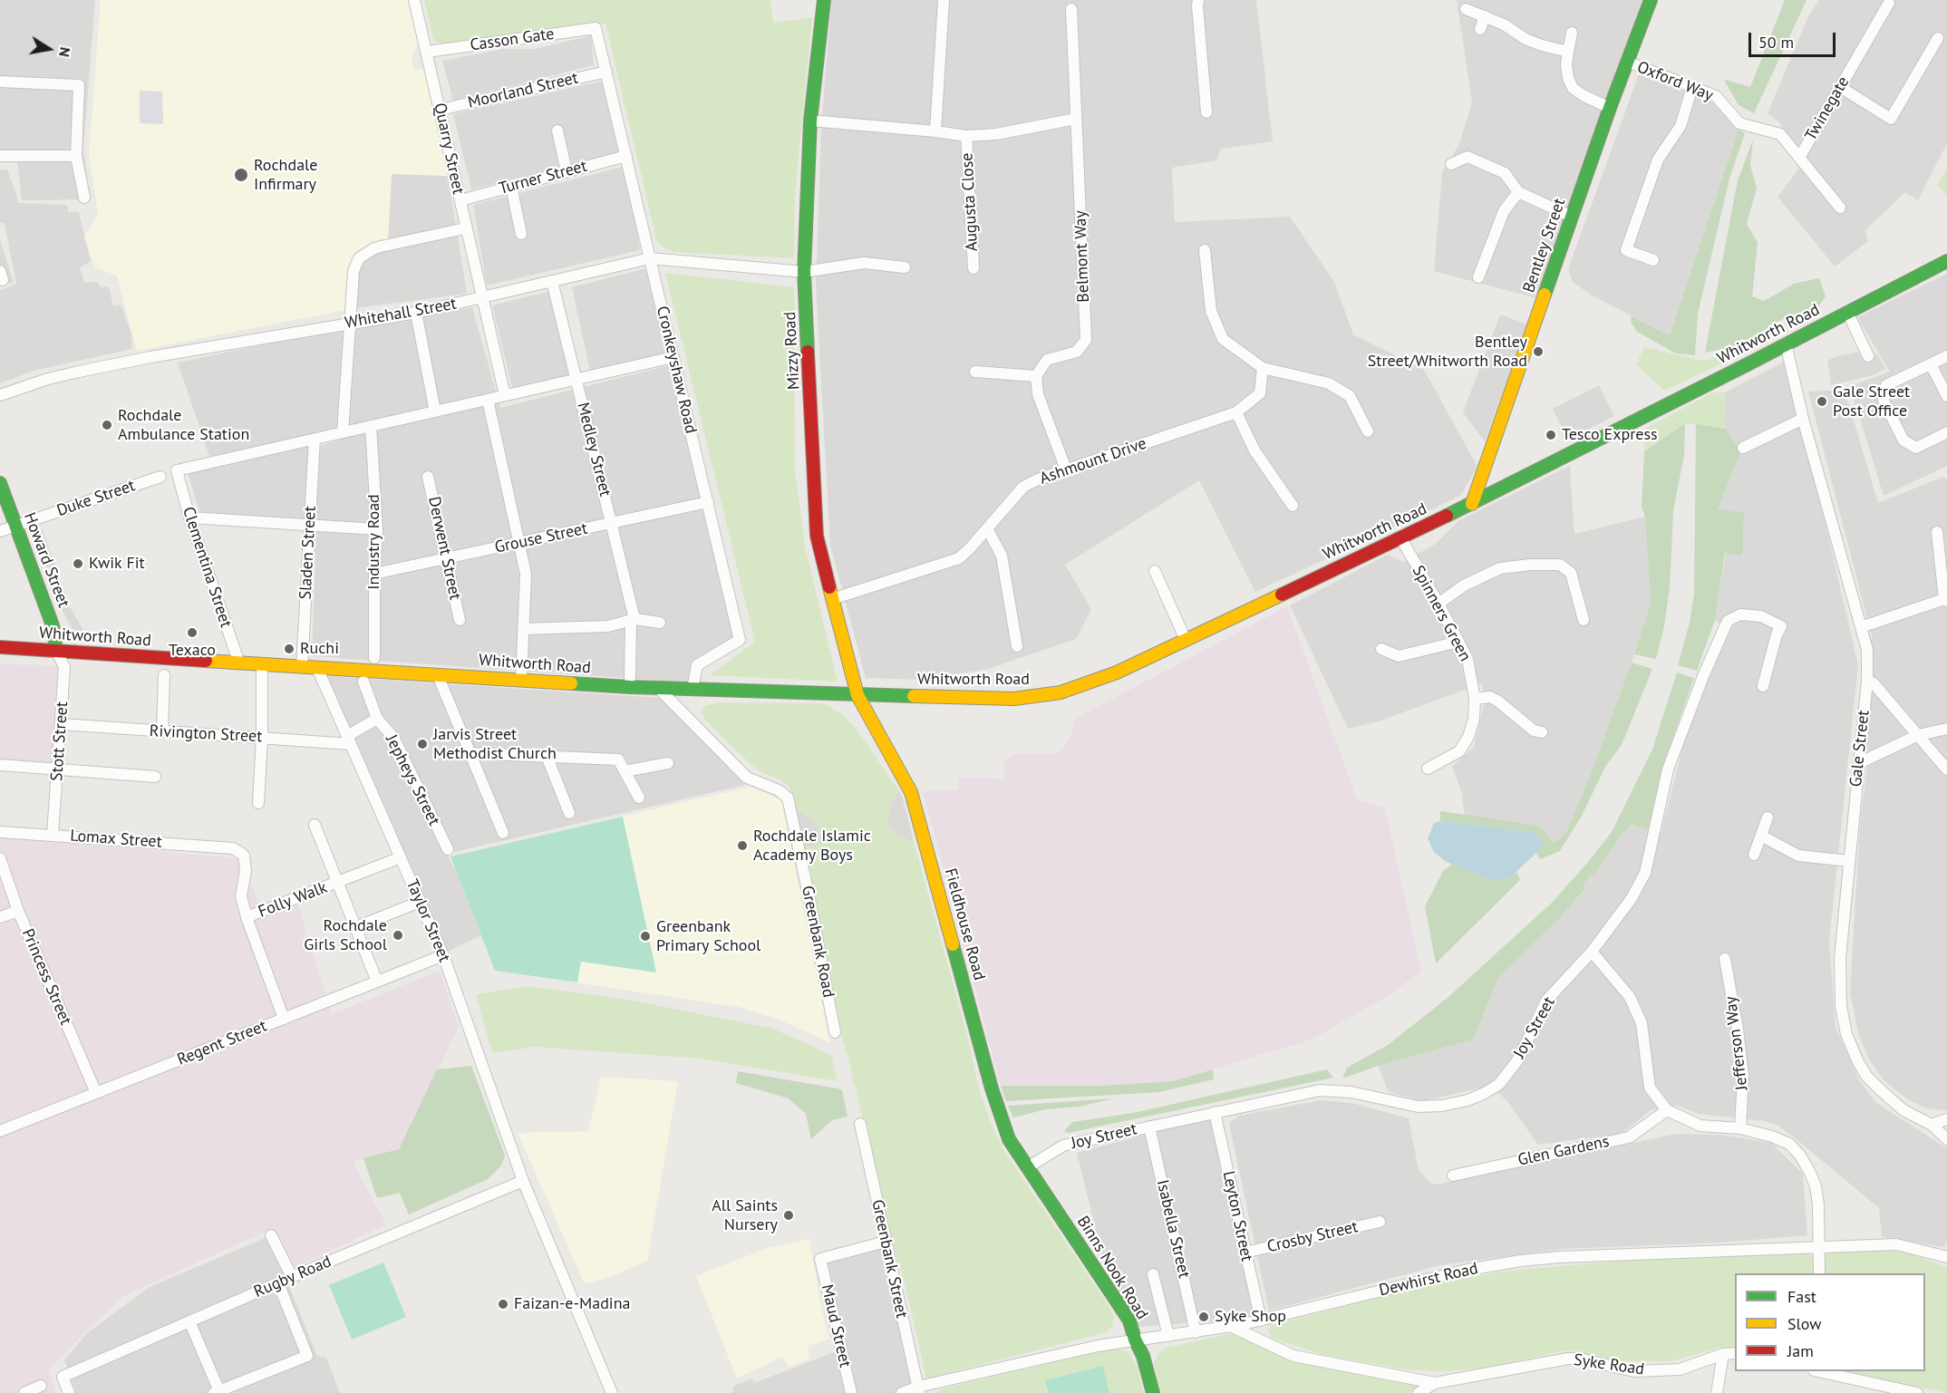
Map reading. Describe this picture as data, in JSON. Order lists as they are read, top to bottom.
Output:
{
  "streets": {
    "street": [
      "Casson Gate",
      "Oxford Way",
      "Moorland Street",
      "Twinegate",
      "Quarry Street",
      "Turner Street",
      "Augusta Close",
      "Bentley Street",
      "Belmont Way",
      "Whitehall Street",
      "Whitworth Road",
      "Mizzy Road",
      "Cronkeyshaw Road",
      "Medley Street",
      "Ashmount Drive",
      "Duke Street",
      "Grouse Street",
      "Industry Road",
      "Derwent Street",
      "Sladen Street",
      "Howard Street",
      "Clementina Street",
      "Spinners Green",
      "Rivington Street",
      "Stott Street",
      "Gale Street",
      "Jepheys Street",
      "Lomax Street",
      "Folly Walk",
      "Taylor Street",
      "Fieldhouse Road",
      "Greenbank Road",
      "Princess Street",
      "Joy Street",
      "Regent Street",
      "Jefferson Way",
      "Glen Gardens",
      "Leyton Street",
      "Isabella Street",
      "Crosby Street",
      "Greenbank Street",
      "Binns Nook Road",
      "Rugby Road",
      "Dewhirst Road",
      "Maud Street",
      "Syke Road"
    ]
  },
  "crossings": [
    ["Casson Gate", "Quarry Street"],
    ["Casson Gate", "Cronkeyshaw Road"],
    ["Oxford Way", "Twinegate"],
    ["Oxford Way", "Bentley Street"],
    ["Moorland Street", "Quarry Street"],
    ["Moorland Street", "Cronkeyshaw Road"],
    ["Quarry Street", "Turner Street"],
    ["Quarry Street", "Whitehall Street"],
    ["Turner Street", "Cronkeyshaw Road"],
    ["Augusta Close", "Belmont Way"],
    ["Augusta Close", "Mizzy Road"],
    ["Bentley Street", "Whitworth Road"],
    ["Whitehall Street", "Mizzy Road"],
    ["Whitehall Street", "Cronkeyshaw Road"],
    ["Whitehall Street", "Medley Street"],
    ["Whitworth Road", "Mizzy Road"],
    ["Whitworth Road", "Cronkeyshaw Road"],
    ["Whitworth Road", "Sladen Street"],
    ["Whitworth Road", "Howard Street"],
    ["Whitworth Road", "Clementina Street"],
    ["Whitworth Road", "Spinners Green"],
    ["Whitworth Road", "Stott Street"],
    ["Whitworth Road", "Gale Street"],
    ["Whitworth Road", "Taylor Street"],
    ["Whitworth Road", "Fieldhouse Road"],
    ["Whitworth Road", "Greenbank Road"],
    ["Mizzy Road", "Ashmount Drive"],
    ["Mizzy Road", "Fieldhouse Road"],
    ["Cronkeyshaw Road", "Grouse Street"],
    ["Medley Street", "Grouse Street"],
    ["Duke Street", "Howard Street"],
    ["Grouse Street", "Industry Road"],
    ["Grouse Street", "Derwent Street"],
    ["Sladen Street", "Clementina Street"],
    ["Howard Street", "Stott Street"],
    ["Rivington Street", "Stott Street"],
    ["Rivington Street", "Taylor Street"],
    ["Stott Street", "Lomax Street"],
    ["Lomax Street", "Folly Walk"],
    ["Folly Walk", "Taylor Street"],
    ["Taylor Street", "Regent Street"],
    ["Taylor Street", "Rugby Road"],
    ["Fieldhouse Road", "Joy Street"],
    ["Fieldhouse Road", "Binns Nook Road"],
    ["Princess Street", "Regent Street"],
    ["Joy Street", "Leyton Street"],
    ["Joy Street", "Isabella Street"],
    ["Joy Street", "Binns Nook Road"],
    ["Leyton Street", "Crosby Street"],
    ["Leyton Street", "Dewhirst Road"],
    ["Isabella Street", "Dewhirst Road"],
    ["Greenbank Street", "Dewhirst Road"],
    ["Greenbank Street", "Maud Street"],
    ["Binns Nook Road", "Dewhirst Road"]
  ],
  "places": [
    "Rochdale Infirmary",
    "Bentley Street/Whitworth Road",
    "Gale Street Post Office",
    "Rochdale Ambulance Station",
    "Tesco Express",
    "Kwik Fit",
    "Texaco",
    "Ruchi",
    "Jarvis Street Methodist Church",
    "Rochdale Islamic Academy Boys",
    "Rochdale Girls School",
    "Greenbank Primary School",
    "All Saints Nursery",
    "Faizan-e-Madina",
    "Syke Shop"
  ],
  "legend": ["Fast", "Slow", "Jam"],
  "scale_bar": "50 m",
  "north": "right"
}
